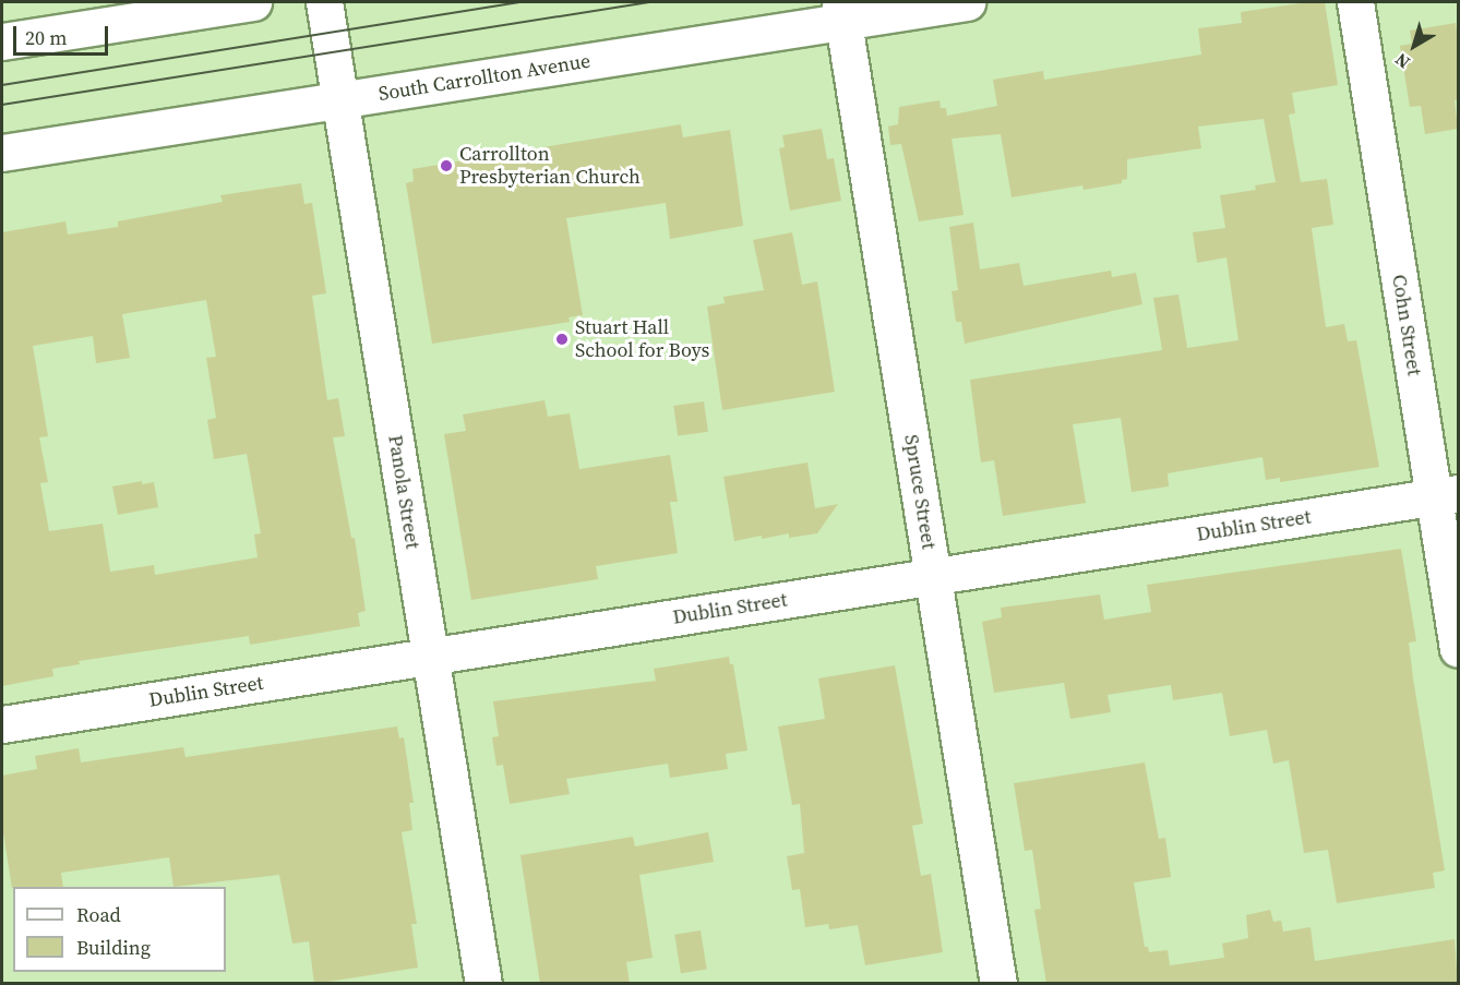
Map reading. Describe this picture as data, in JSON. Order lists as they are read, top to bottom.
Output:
{
  "streets": {
    "street": [
      "South Carrollton Avenue",
      "Cohn Street",
      "Panola Street",
      "Spruce Street",
      "Dublin Street"
    ]
  },
  "crossings": [
    ["South Carrollton Avenue", "Panola Street"],
    ["South Carrollton Avenue", "Spruce Street"],
    ["Cohn Street", "Dublin Street"],
    ["Panola Street", "Dublin Street"],
    ["Spruce Street", "Dublin Street"]
  ],
  "places": ["Carrollton Presbyterian Church", "Stuart Hall School for Boys"],
  "legend": ["Road", "Building"],
  "scale_bar": "20 m",
  "north": "bottom left"
}
